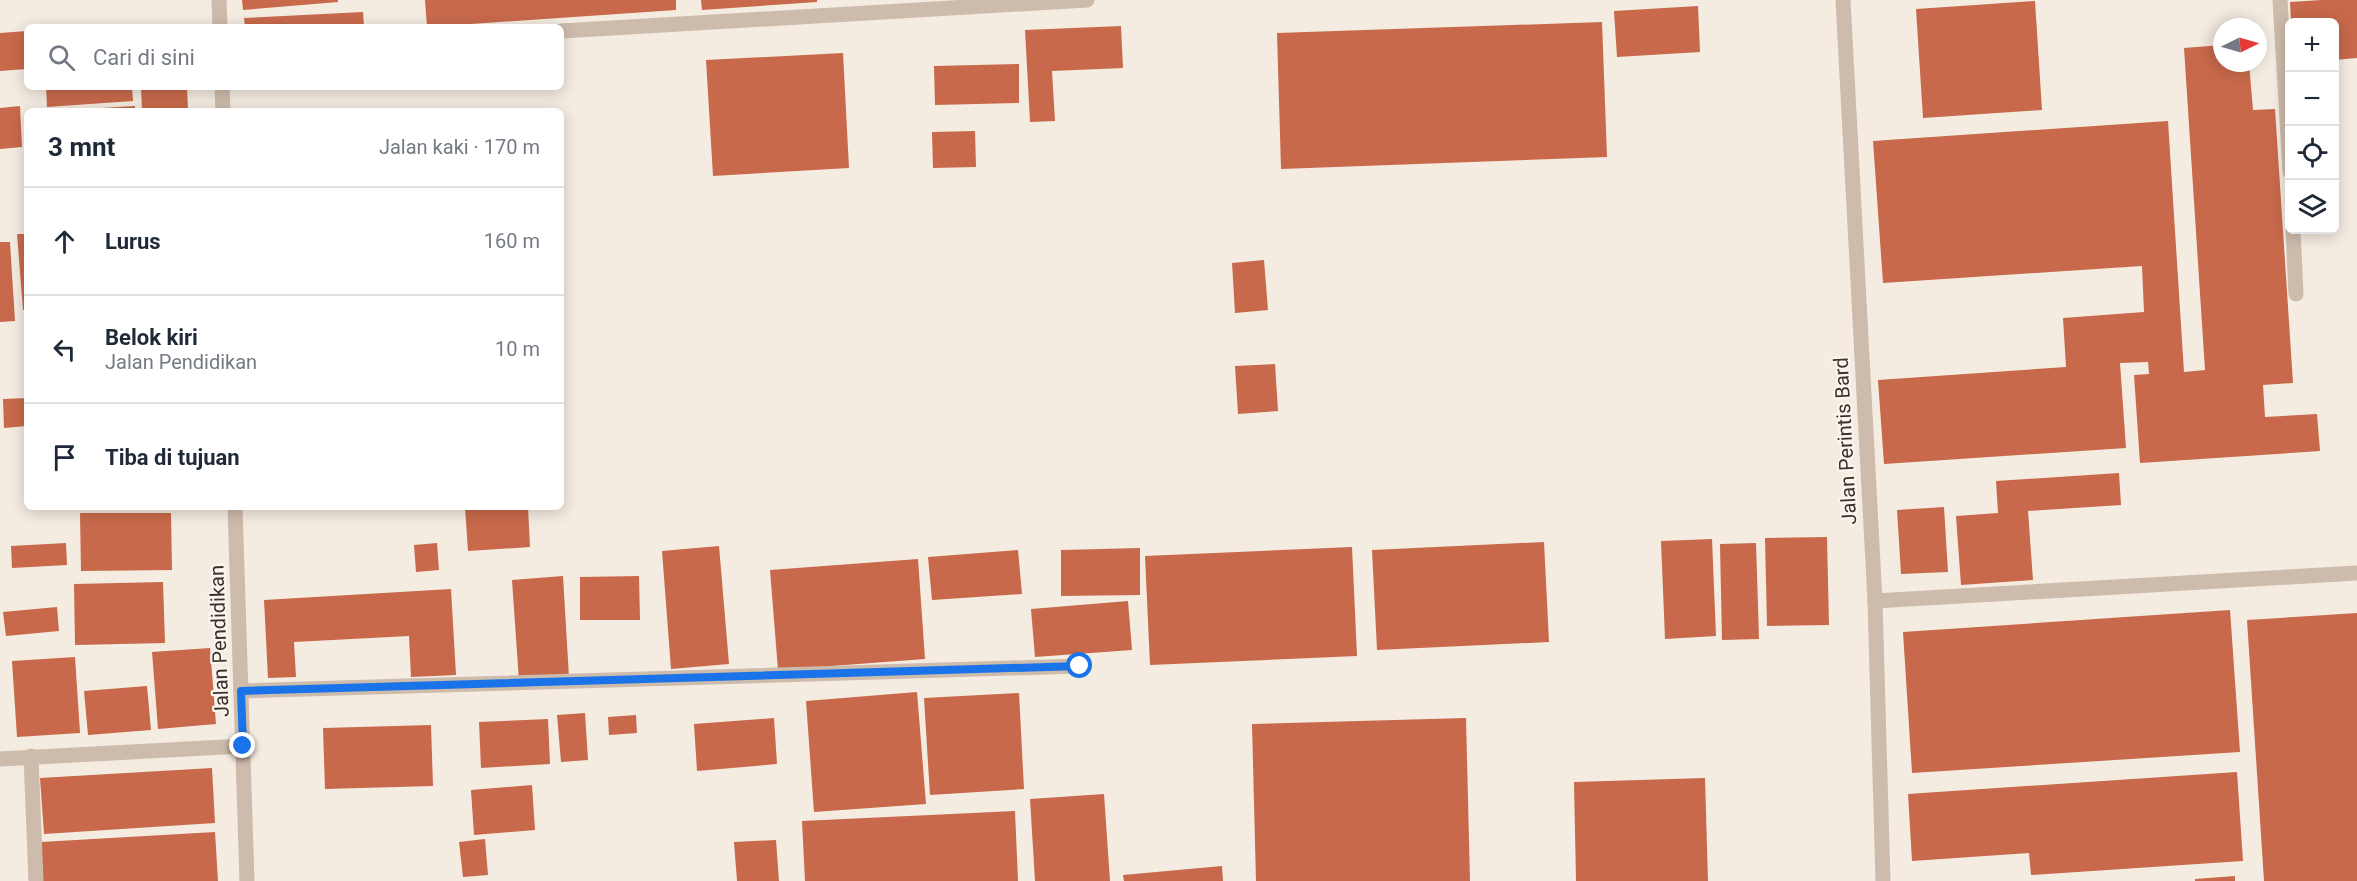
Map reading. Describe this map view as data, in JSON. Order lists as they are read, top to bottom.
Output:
{
  "streets": {
    "street": ["Jalan Perintis Bard", "Jalan Pendidikan"]
  },
  "north": "right",
  "page": {
    "map_buttons": ["+", "−"],
    "search": "Cari di sini",
    "heading": ["3 mnt", "Jalan kaki · 170 m"],
    "list": [
      ["Lurus", "160 m"],
      ["Belok kiri", "Jalan Pendidikan", "10 m"],
      "Tiba di tujuan"
    ]
  }
}
